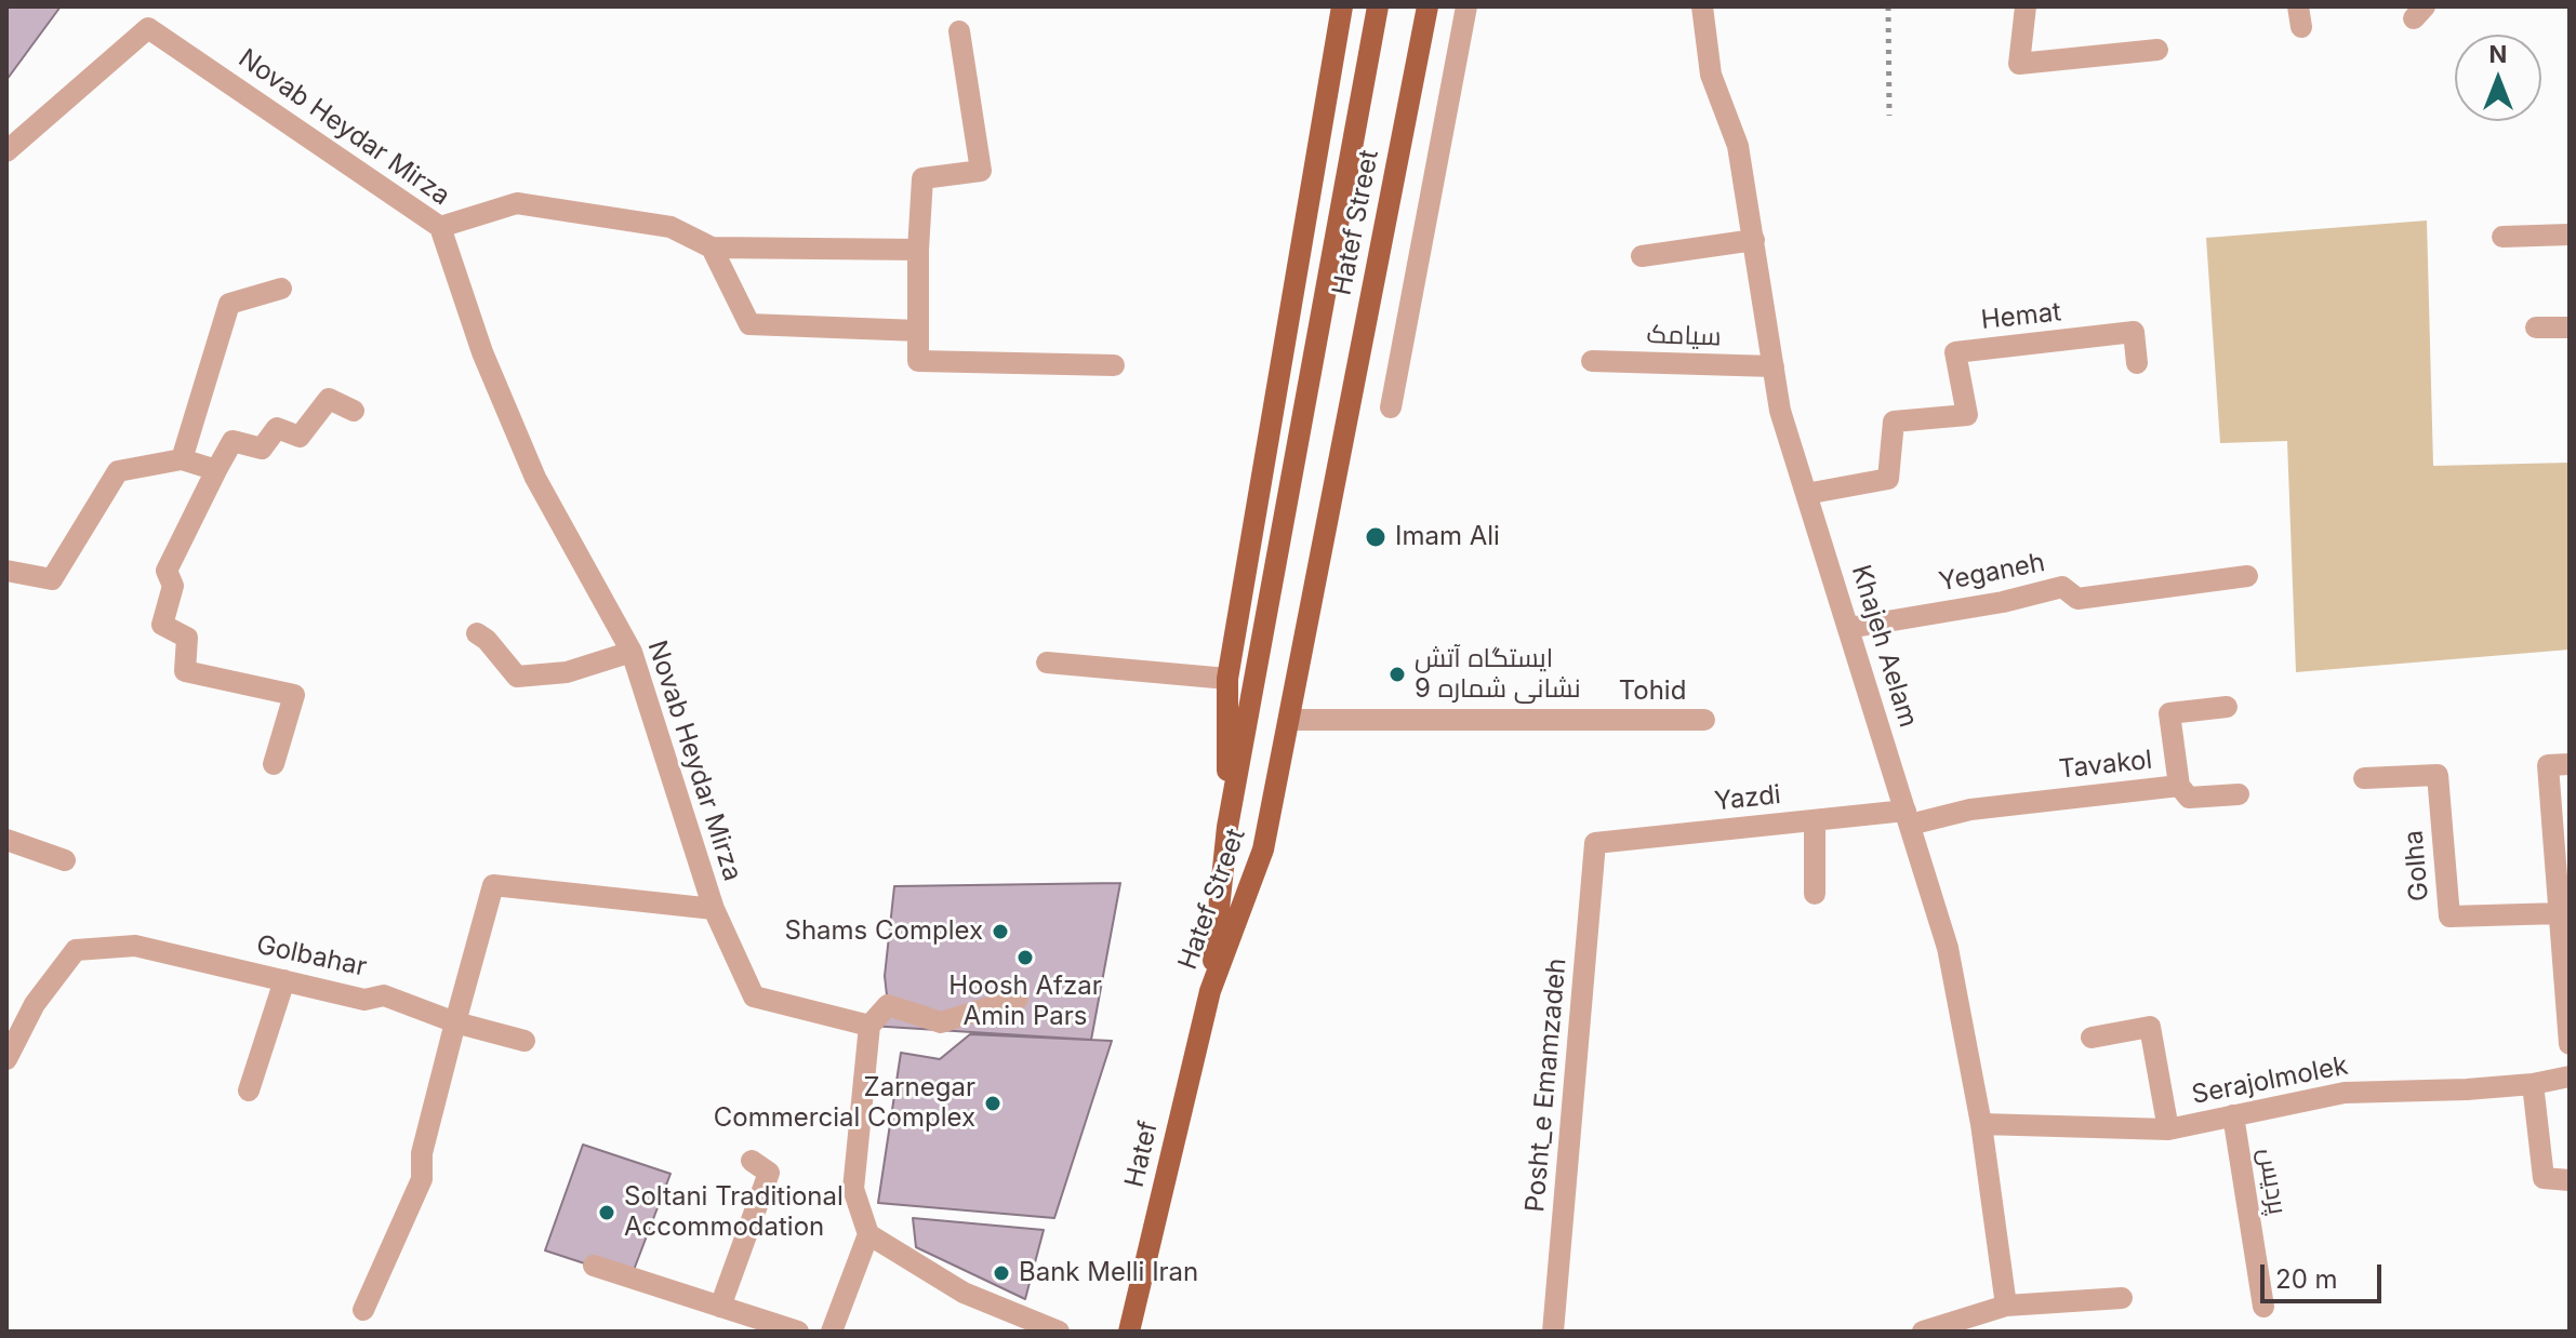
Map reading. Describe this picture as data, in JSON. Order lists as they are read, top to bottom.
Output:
{
  "streets": {
    "main road": ["Hatef Street", "Hatef"],
    "street": [
      "Novab Heydar Mirza",
      "Hemat",
      "سیامک",
      "Yeganeh",
      "Khajeh Aelam",
      "Tohid",
      "Tavakol",
      "Yazdi",
      "Golha",
      "Golbahar",
      "Serajolmolek",
      "Posht_e Emamzadeh",
      "پردیس"
    ]
  },
  "crossings": [
    ["Hatef Street", "Tohid"],
    ["Hatef Street", "Hatef"],
    ["Hemat", "Khajeh Aelam"],
    ["سیامک", "Khajeh Aelam"],
    ["Yeganeh", "Khajeh Aelam"],
    ["Khajeh Aelam", "Tavakol"],
    ["Khajeh Aelam", "Yazdi"],
    ["Khajeh Aelam", "Serajolmolek"],
    ["Tavakol", "Yazdi"],
    ["Yazdi", "Posht_e Emamzadeh"],
    ["Serajolmolek", "پردیس"]
  ],
  "places": [
    "Imam Ali",
    "ایستگاه آتش نشانی شماره 9",
    "Shams Complex",
    "Hoosh Afzar Amin Pars",
    "Zarnegar Commercial Complex",
    "Soltani Traditional Accommodation",
    "Bank Melli Iran"
  ],
  "scale_bar": "20 m",
  "north": "top"
}
